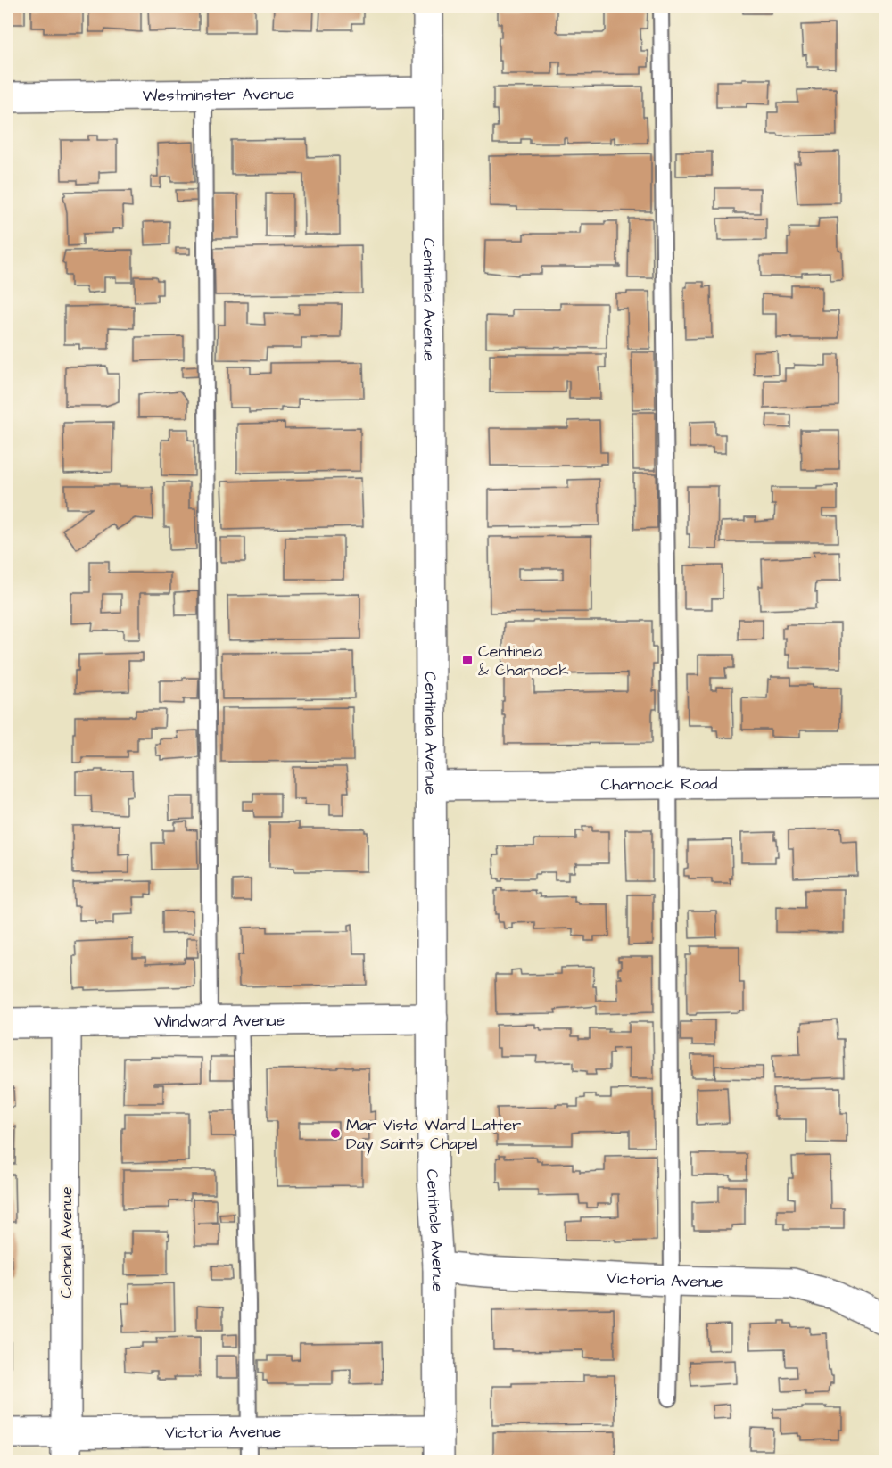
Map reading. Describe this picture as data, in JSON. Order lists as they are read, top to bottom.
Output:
{
  "streets": {
    "street": [
      "Westminster Avenue",
      "Centinela Avenue",
      "Charnock Road",
      "Windward Avenue",
      "Colonial Avenue",
      "Victoria Avenue"
    ]
  },
  "crossings": [
    ["Westminster Avenue", "Centinela Avenue"],
    ["Centinela Avenue", "Charnock Road"],
    ["Centinela Avenue", "Windward Avenue"],
    ["Centinela Avenue", "Victoria Avenue"],
    ["Windward Avenue", "Colonial Avenue"],
    ["Colonial Avenue", "Victoria Avenue"]
  ],
  "places": {
    "transit": ["Centinela & Charnock"],
    "other": ["Mar Vista Ward Latter Day Saints Chapel"]
  }
}
